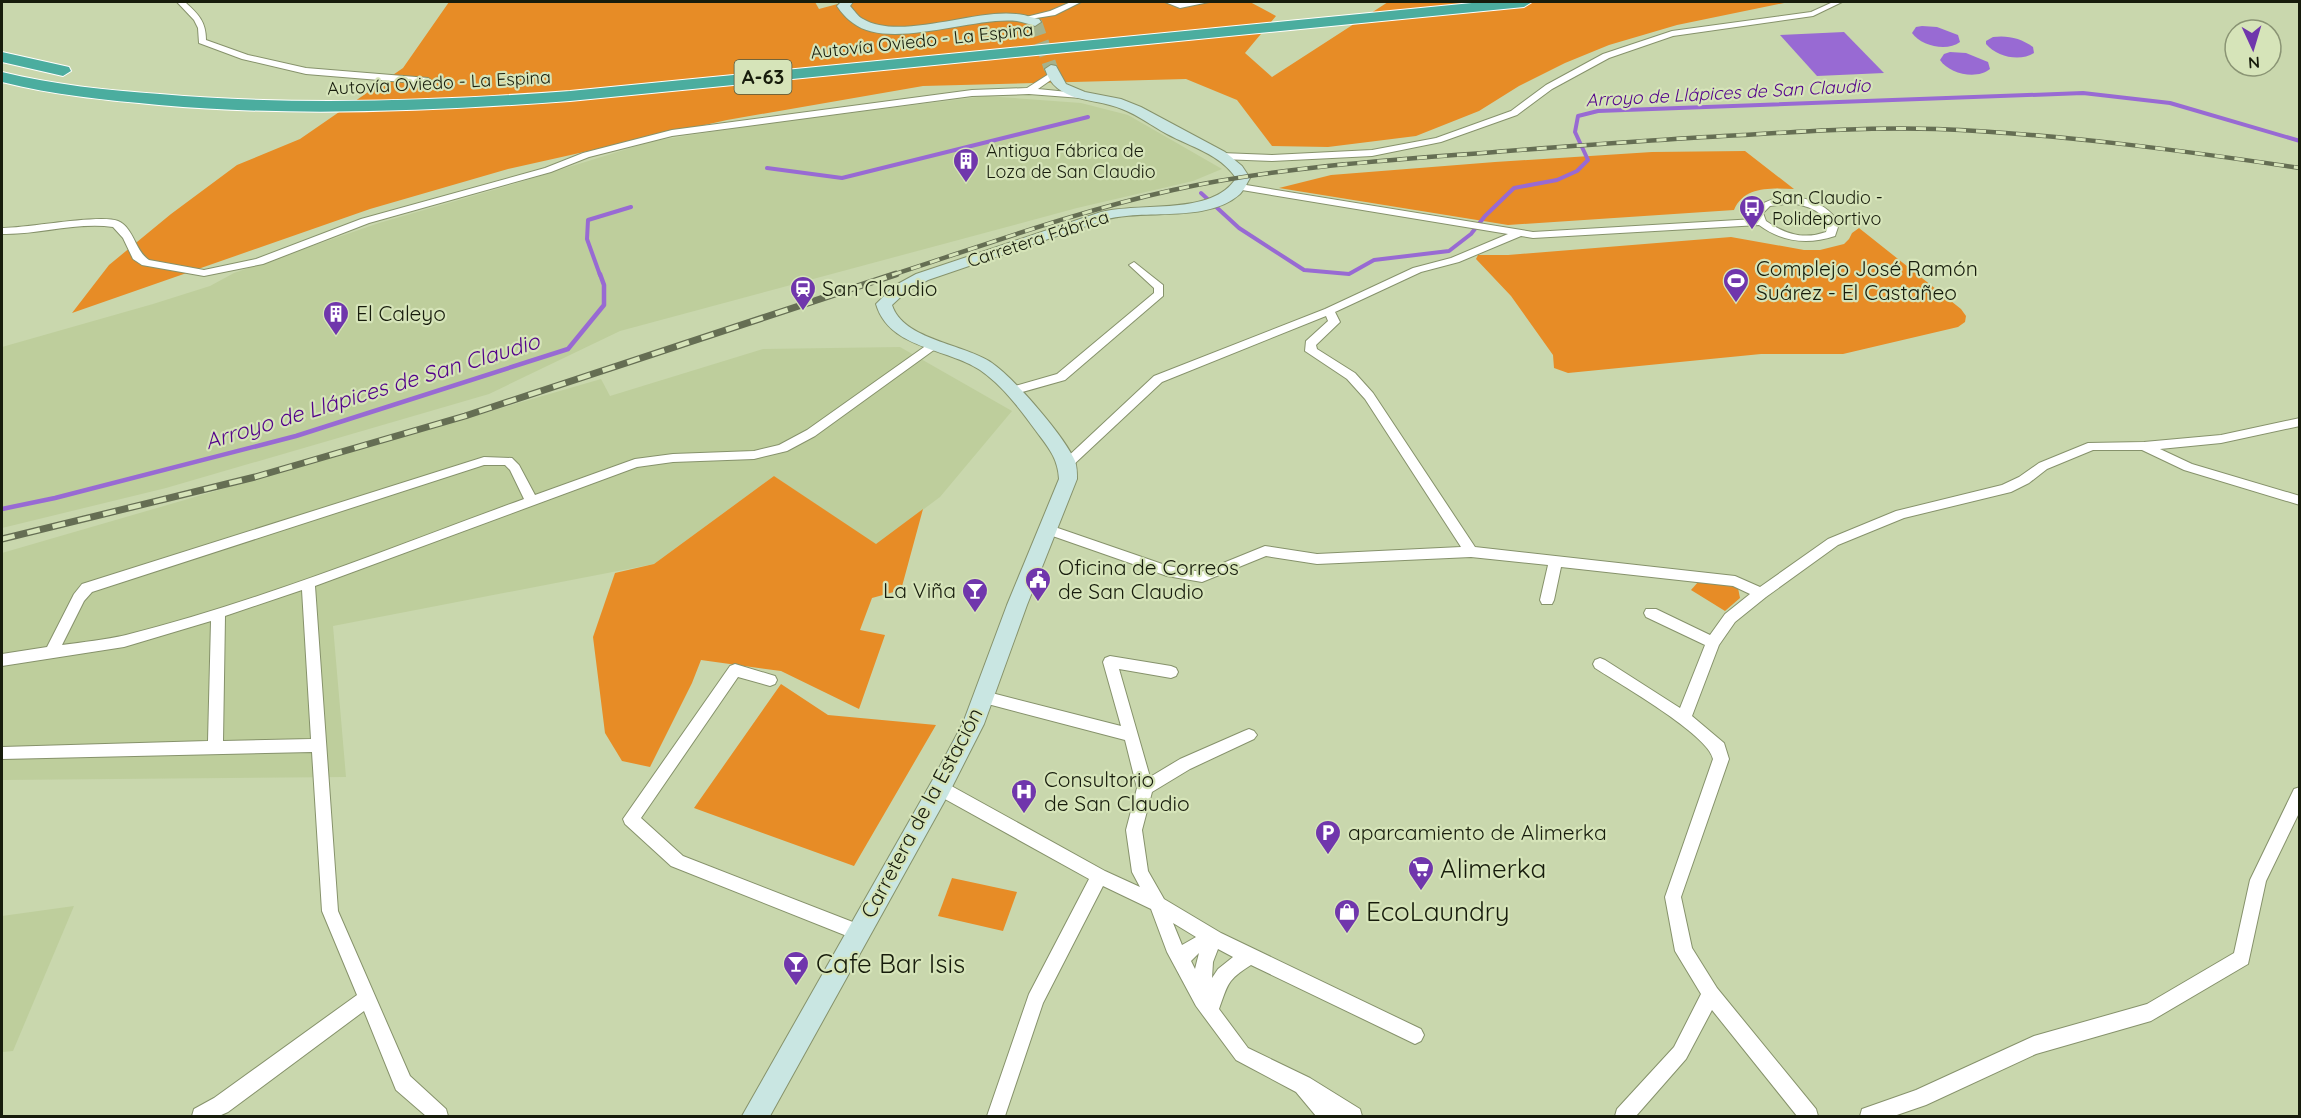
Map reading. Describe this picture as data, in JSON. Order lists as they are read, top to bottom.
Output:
{
  "streets": {
    "highway": ["Autovía Oviedo - La Espina", "A-63"],
    "street": ["Carretera Fábrica", "Carretera de la Estación"]
  },
  "water": ["Arroyo de Llápices de San Claudio"],
  "places": {
    "building": ["Antigua Fábrica de Loza de San Claudio", "El Caleyo"],
    "bus stop": ["San Claudio - Polideportivo"],
    "sports": ["Complejo José Ramón Suárez - El Castañeo"],
    "station": ["San Claudio"],
    "public building": ["Oficina de Correos de San Claudio"],
    "bar": ["La Viña", "Cafe Bar Isis"],
    "hospital": ["Consultorio de San Claudio"],
    "parking": ["aparcamiento de Alimerka"],
    "supermarket": ["Alimerka"],
    "shop": ["EcoLaundry"]
  },
  "north": "bottom"
}
